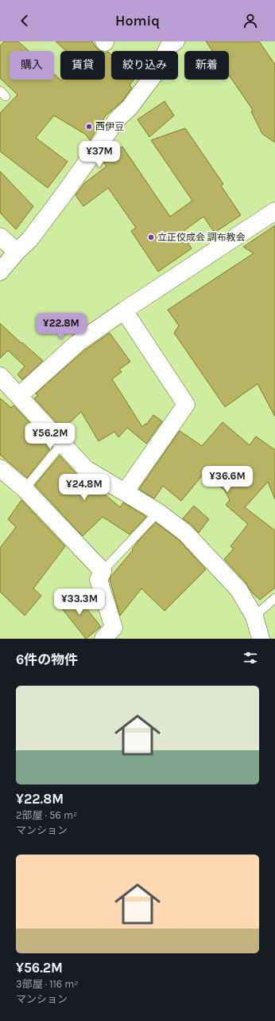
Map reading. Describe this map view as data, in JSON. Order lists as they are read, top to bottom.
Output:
{
  "places": ["西伊豆", "立正佼成会 調布教会"],
  "page": {
    "header": "Homiq",
    "chip": [
      "購入",
      "賃貸",
      "絞り込み",
      "新着"
    ],
    "price": [
      "¥37M",
      "¥22.8M",
      "¥56.2M",
      "¥36.6M",
      "¥24.8M",
      "¥33.3M"
    ],
    "heading": "6件の物件",
    "list": [
      {
        "name": "¥22.8M",
        "note": "2部屋 · 56 m² · マンション"
      },
      {
        "name": "¥56.2M",
        "note": "3部屋 · 116 m² · マンション"
      }
    ]
  }
}
